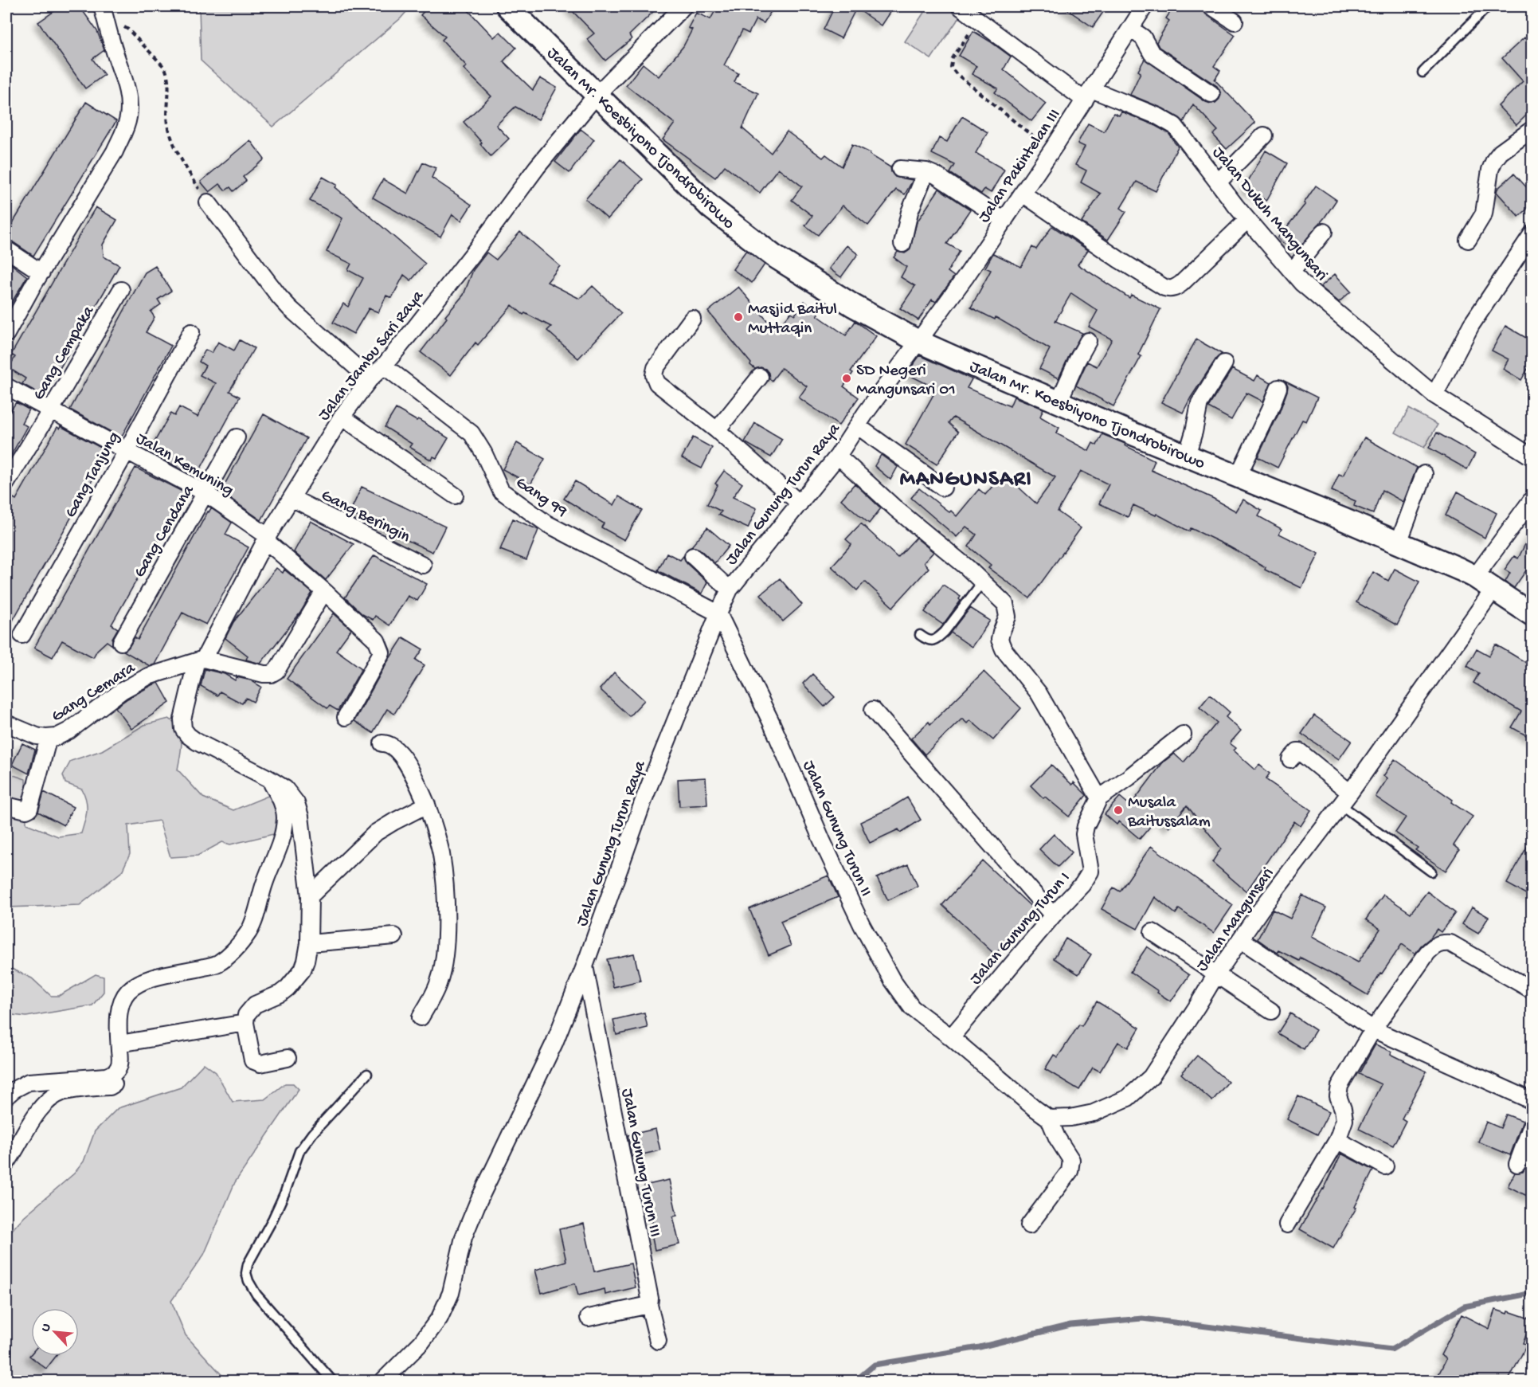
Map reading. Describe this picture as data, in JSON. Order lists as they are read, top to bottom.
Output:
{
  "streets": {
    "main road": ["Jalan Mr. Koesbiyono Tjondrobirowo"],
    "street": [
      "Jalan Pakintelan III",
      "Jalan Dukuh Mangunsari",
      "Gang Cempaka",
      "Jalan Jambu Sari Raya",
      "Jalan Kemuning",
      "Gang Tanjung",
      "Jalan Gunung Turun Raya",
      "Gang 99",
      "Gang Beringin",
      "Gang Cendana",
      "Gang Cemara",
      "Jalan Gunung Turun II",
      "Jalan Mangunsari",
      "Jalan Gunung Turun I",
      "Jalan Gunung Turun III"
    ]
  },
  "crossings": [
    ["Jalan Mr. Koesbiyono Tjondrobirowo", "Jalan Pakintelan III"],
    ["Jalan Mr. Koesbiyono Tjondrobirowo", "Jalan Jambu Sari Raya"],
    ["Jalan Mr. Koesbiyono Tjondrobirowo", "Jalan Gunung Turun Raya"],
    ["Jalan Mr. Koesbiyono Tjondrobirowo", "Jalan Mangunsari"],
    ["Jalan Pakintelan III", "Jalan Dukuh Mangunsari"],
    ["Jalan Pakintelan III", "Jalan Gunung Turun Raya"],
    ["Gang Cempaka", "Jalan Kemuning"],
    ["Jalan Jambu Sari Raya", "Jalan Kemuning"],
    ["Jalan Jambu Sari Raya", "Gang 99"],
    ["Jalan Jambu Sari Raya", "Gang Beringin"],
    ["Jalan Jambu Sari Raya", "Gang Cemara"],
    ["Jalan Kemuning", "Gang Tanjung"],
    ["Jalan Kemuning", "Gang Cendana"],
    ["Jalan Gunung Turun Raya", "Gang 99"],
    ["Jalan Gunung Turun Raya", "Jalan Gunung Turun II"],
    ["Jalan Gunung Turun Raya", "Jalan Gunung Turun III"],
    ["Gang 99", "Jalan Gunung Turun II"],
    ["Jalan Gunung Turun II", "Jalan Gunung Turun I"]
  ],
  "districts": ["MANGUNSARI"],
  "places": ["Masjid Baitul Muttaqin", "SD Negeri Mangunsari 01", "Musala Baitussalam"],
  "north": "top left"
}
